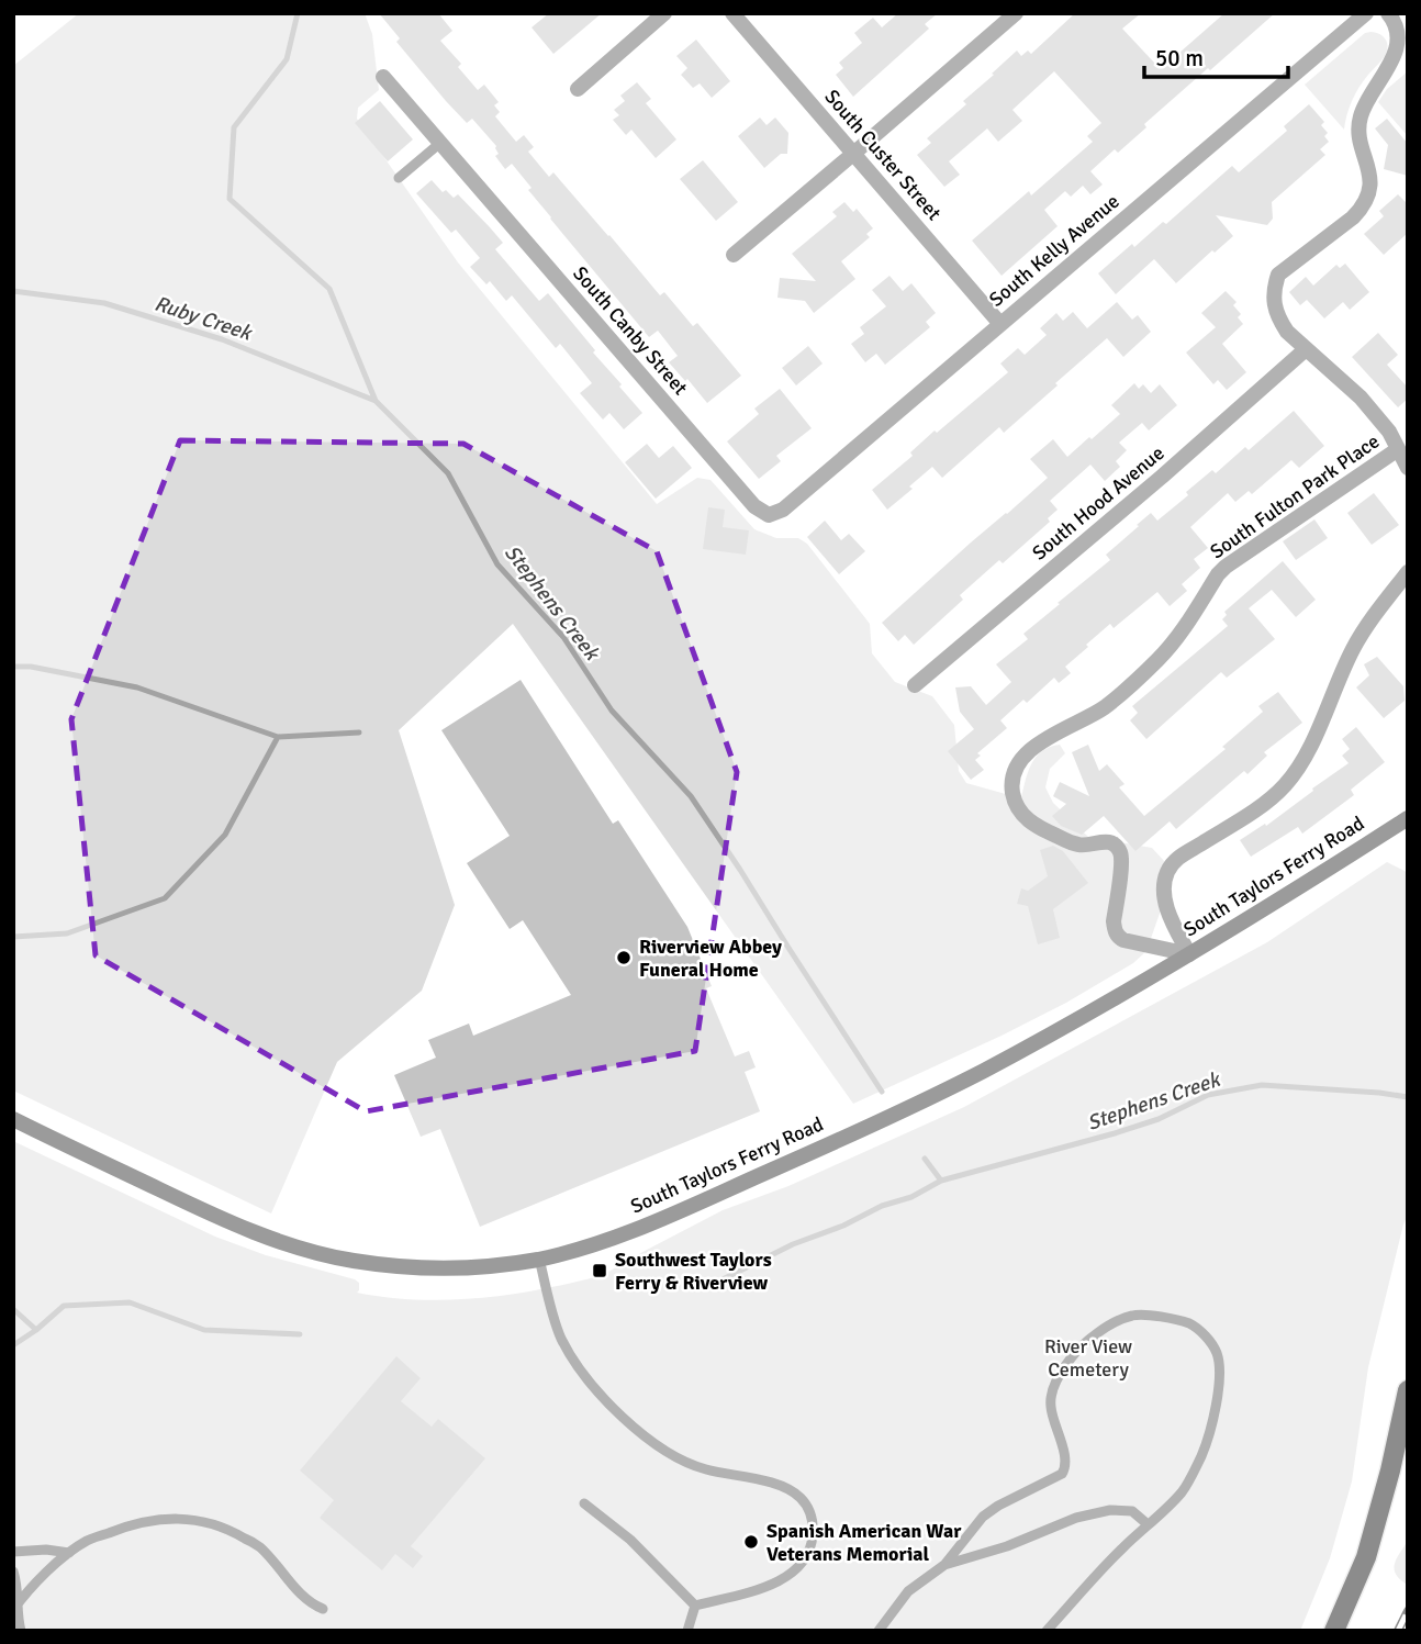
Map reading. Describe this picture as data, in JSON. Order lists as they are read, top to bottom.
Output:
{
  "streets": {
    "main road": ["South Taylors Ferry Road"],
    "street": [
      "South Custer Street",
      "South Kelly Avenue",
      "South Canby Street",
      "South Fulton Park Place",
      "South Hood Avenue"
    ]
  },
  "crossings": [
    ["South Custer Street", "South Kelly Avenue"],
    ["South Kelly Avenue", "South Canby Street"],
    ["South Fulton Park Place", "South Taylors Ferry Road"]
  ],
  "water": ["Ruby Creek", "Stephens Creek"],
  "parks": ["River View Cemetery"],
  "places": {
    "other": ["Riverview Abbey Funeral Home", "Spanish American War Veterans Memorial"],
    "transit": ["Southwest Taylors Ferry & Riverview"]
  },
  "scale_bar": "50 m"
}
